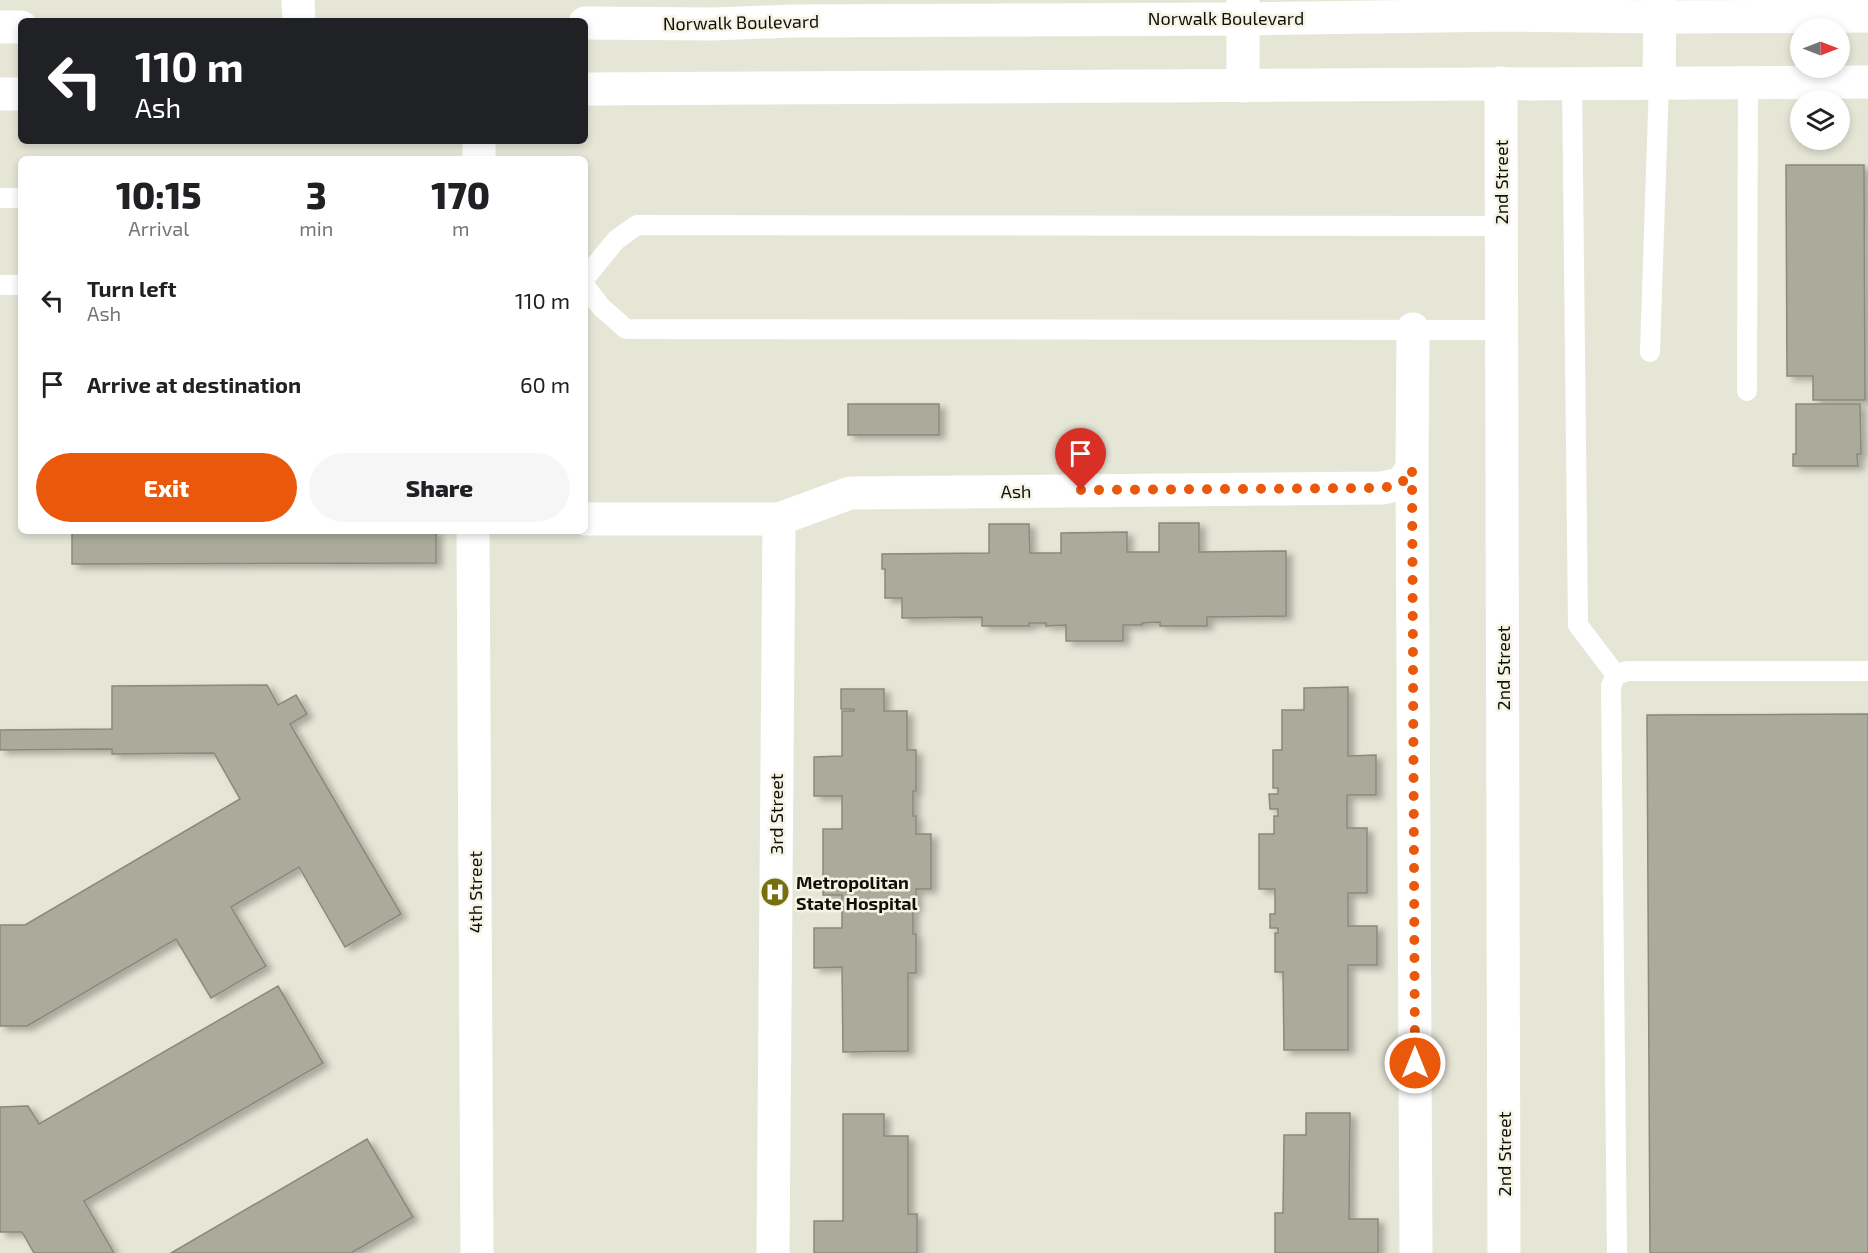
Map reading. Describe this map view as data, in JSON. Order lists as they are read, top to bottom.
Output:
{
  "streets": {
    "street": [
      "Norwalk Boulevard",
      "2nd Street",
      "Ash",
      "3rd Street",
      "4th Street"
    ]
  },
  "crossings": [
    ["Ash", "3rd Street"]
  ],
  "places": {
    "hospital": ["Metropolitan State Hospital"]
  },
  "north": "right",
  "page": {
    "turn": ["110 m", "Ash"],
    "eta": [
      "10:15",
      "Arrival",
      "3",
      "min",
      "170",
      "m"
    ],
    "list": [
      {
        "name": "Turn left",
        "note": "Ash",
        "value": "110 m"
      },
      {
        "name": "Arrive at destination",
        "value": "60 m"
      }
    ],
    "buttons": ["Exit", "Share"]
  }
}
